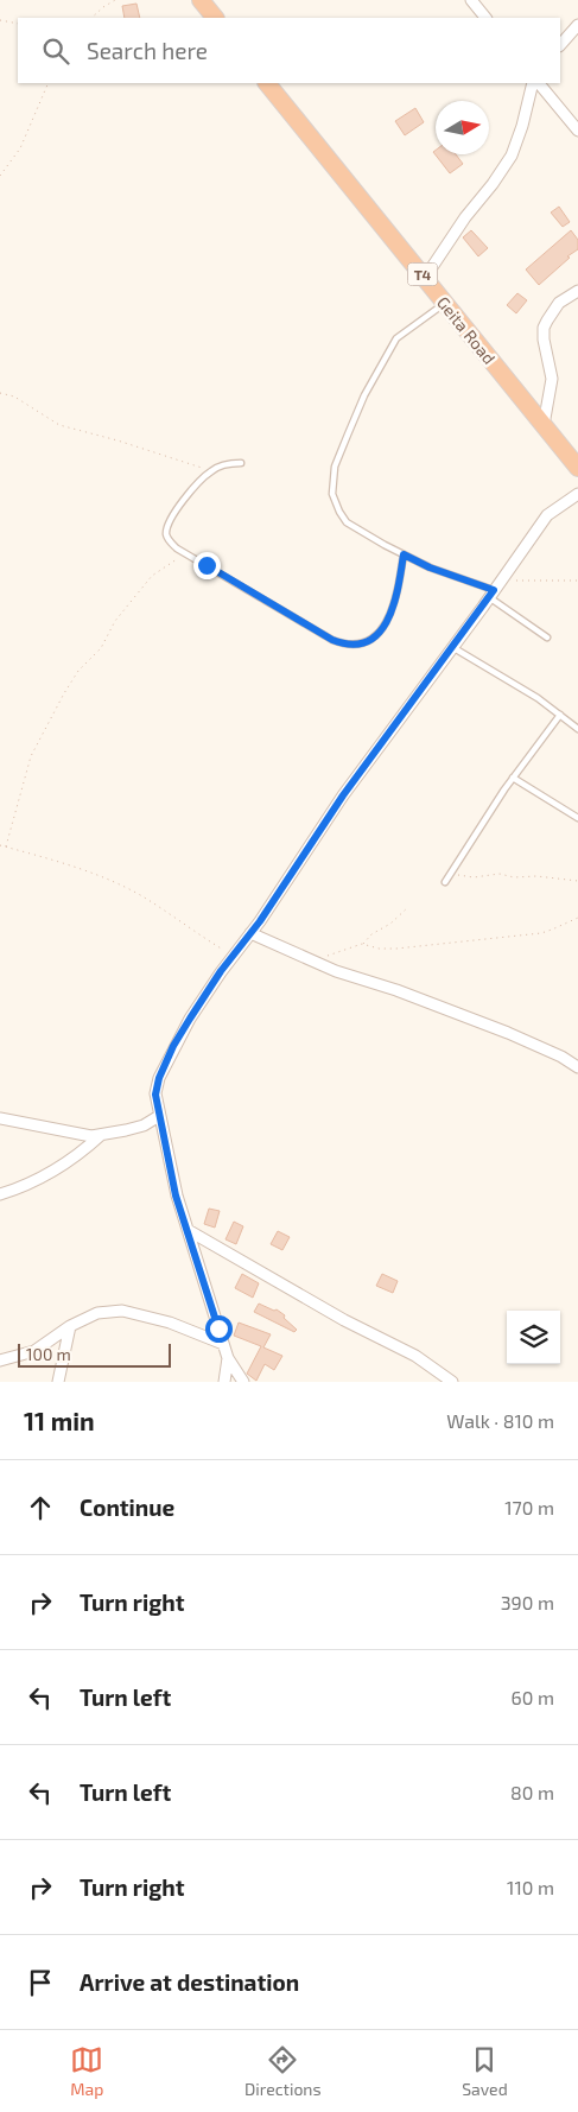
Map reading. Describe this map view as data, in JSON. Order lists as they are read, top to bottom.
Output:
{
  "streets": {
    "highway": ["T4", "Geita Road"]
  },
  "scale_bar": "100 m",
  "north": "right",
  "page": {
    "search": "Search here",
    "scale": "100 m",
    "heading": ["11 min", "Walk · 810 m"],
    "list": [
      ["Continue", "170 m"],
      ["Turn right", "390 m"],
      ["Turn left", "60 m"],
      ["Turn left", "80 m"],
      ["Turn right", "110 m"],
      "Arrive at destination"
    ],
    "nav": ["Map", "Directions", "Saved"]
  }
}
